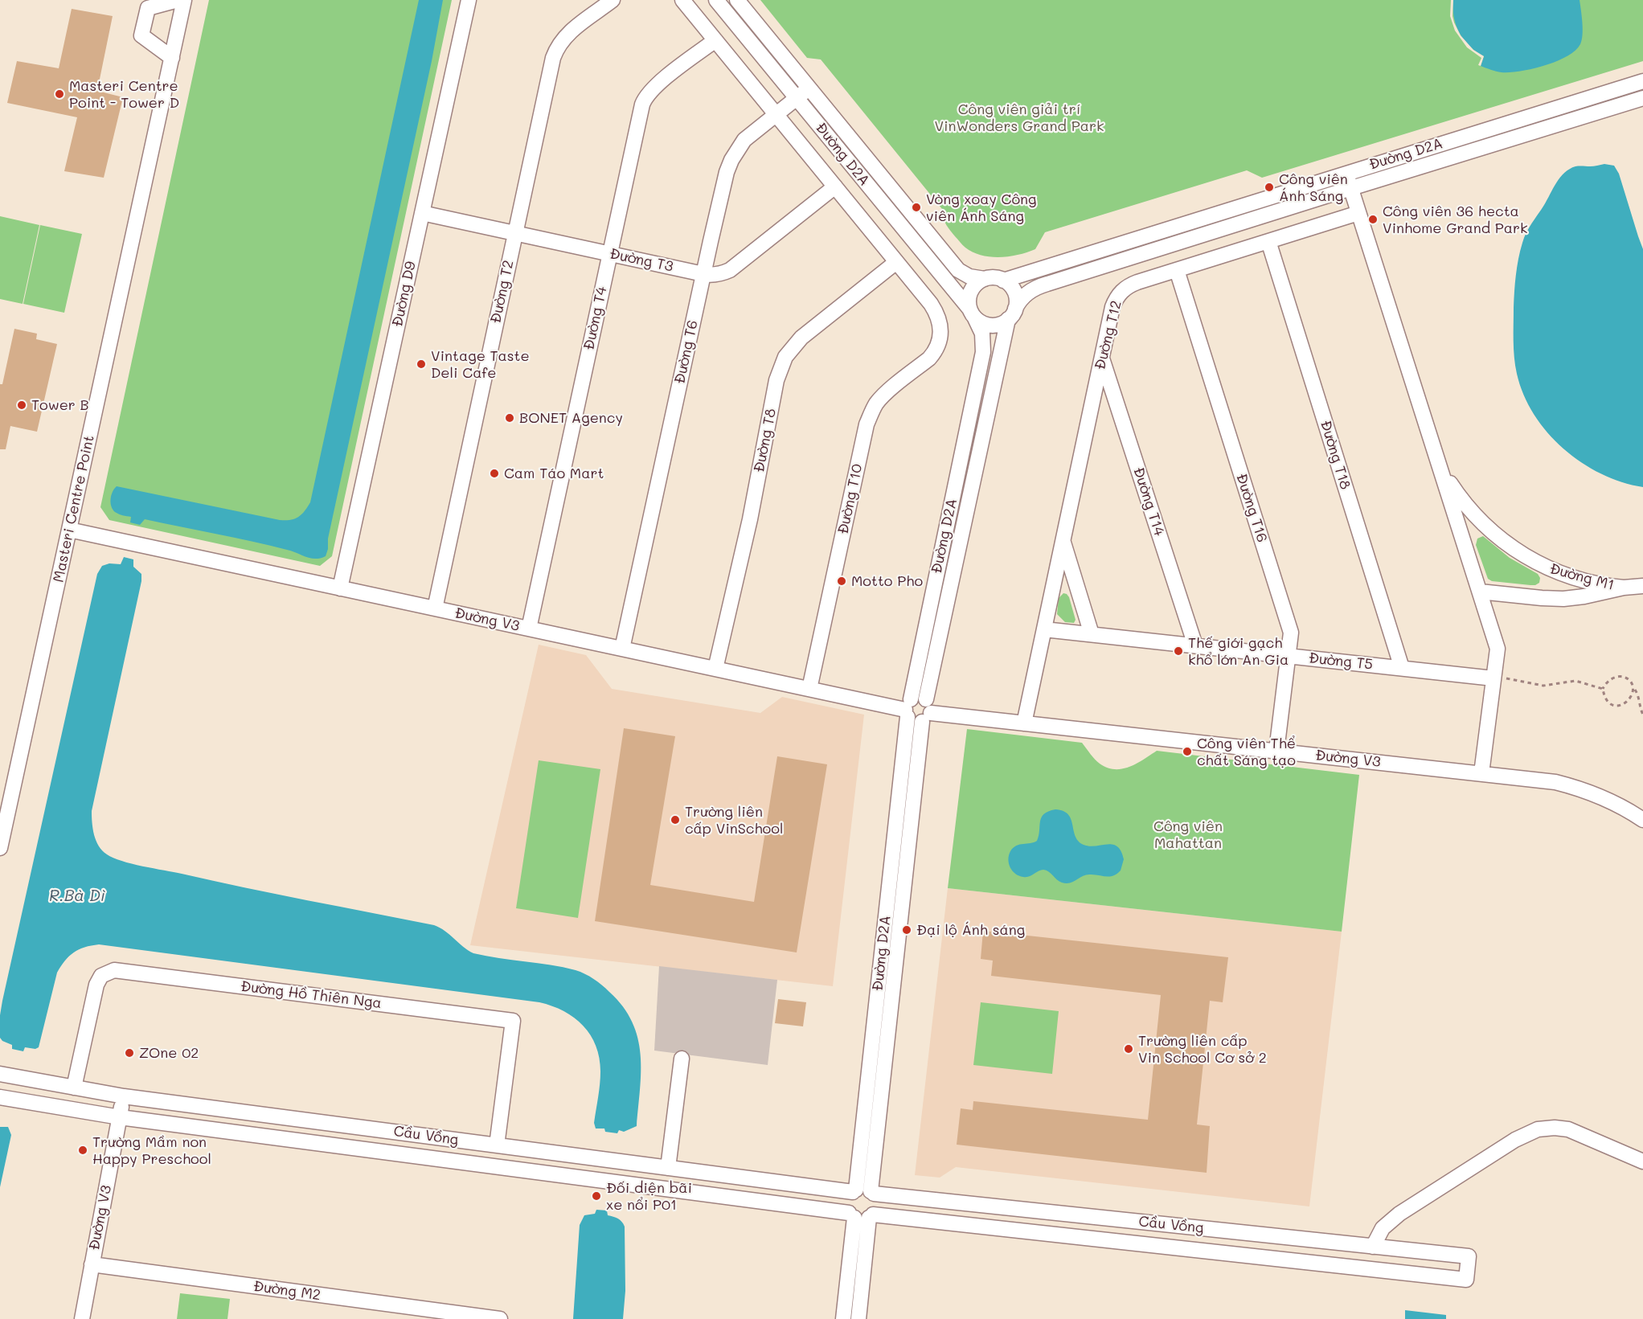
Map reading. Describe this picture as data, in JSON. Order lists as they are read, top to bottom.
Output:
{
  "streets": {
    "street": [
      "Đường D2A",
      "Đường T3",
      "Đường T2",
      "Đường D9",
      "Đường T4",
      "Đường T12",
      "Đường T6",
      "Đường T8",
      "Đường T18",
      "Đường T10",
      "Đường T14",
      "Đường T16",
      "Masteri Centre Point",
      "Đường M1",
      "Đường V3",
      "Đường T5",
      "Đường Hồ Thiên Nga",
      "Cầu Vồng",
      "Đường M2"
    ]
  },
  "crossings": [
    ["Đường D2A", "Đường T6"],
    ["Đường D2A", "Đường M1"],
    ["Đường D2A", "Đường V3"],
    ["Đường D2A", "Cầu Vồng"],
    ["Đường T3", "Đường T2"],
    ["Đường T3", "Đường D9"],
    ["Đường T3", "Đường T4"],
    ["Đường T3", "Đường T6"],
    ["Đường T2", "Đường V3"],
    ["Đường D9", "Đường V3"],
    ["Đường T4", "Đường V3"],
    ["Đường T12", "Đường T18"],
    ["Đường T12", "Đường T14"],
    ["Đường T12", "Đường T16"],
    ["Đường T12", "Đường M1"],
    ["Đường T12", "Đường V3"],
    ["Đường T12", "Đường T5"],
    ["Đường T6", "Đường V3"],
    ["Đường T8", "Đường T10"],
    ["Đường T8", "Đường V3"],
    ["Đường T18", "Đường T5"],
    ["Đường T10", "Đường V3"],
    ["Đường T14", "Đường T5"],
    ["Đường T16", "Đường V3"],
    ["Đường T16", "Đường T5"],
    ["Masteri Centre Point", "Đường V3"],
    ["Đường M1", "Đường V3"],
    ["Đường M1", "Đường T5"],
    ["Đường V3", "Cầu Vồng"],
    ["Đường V3", "Đường M2"],
    ["Đường Hồ Thiên Nga", "Cầu Vồng"]
  ],
  "water": ["R.Bà Dì"],
  "parks": ["Công viên giải trí VinWonders Grand Park", "Công viên Mahattan"],
  "places": [
    "Masteri Centre Point - Tower D",
    "Công viên Ánh Sáng",
    "Vòng xoay Công viên Ánh Sáng",
    "Công viên 36 hecta Vinhome Grand Park",
    "Vintage Taste Deli Cafe",
    "Tower B",
    "BONET Agency",
    "Cam Táo Mart",
    "Motto Pho",
    "Thế giới gạch khổ lớn An Gia",
    "Công viên Thể chất Sáng tạo",
    "Trường liên cấp VinSchool",
    "Đại lộ Ánh sáng",
    "Trường liên cấp Vin School Cơ sở 2",
    "ZOne 02",
    "Trường Mầm non Happy Preschool",
    "Đối diện bãi xe nổi P01"
  ]
}
